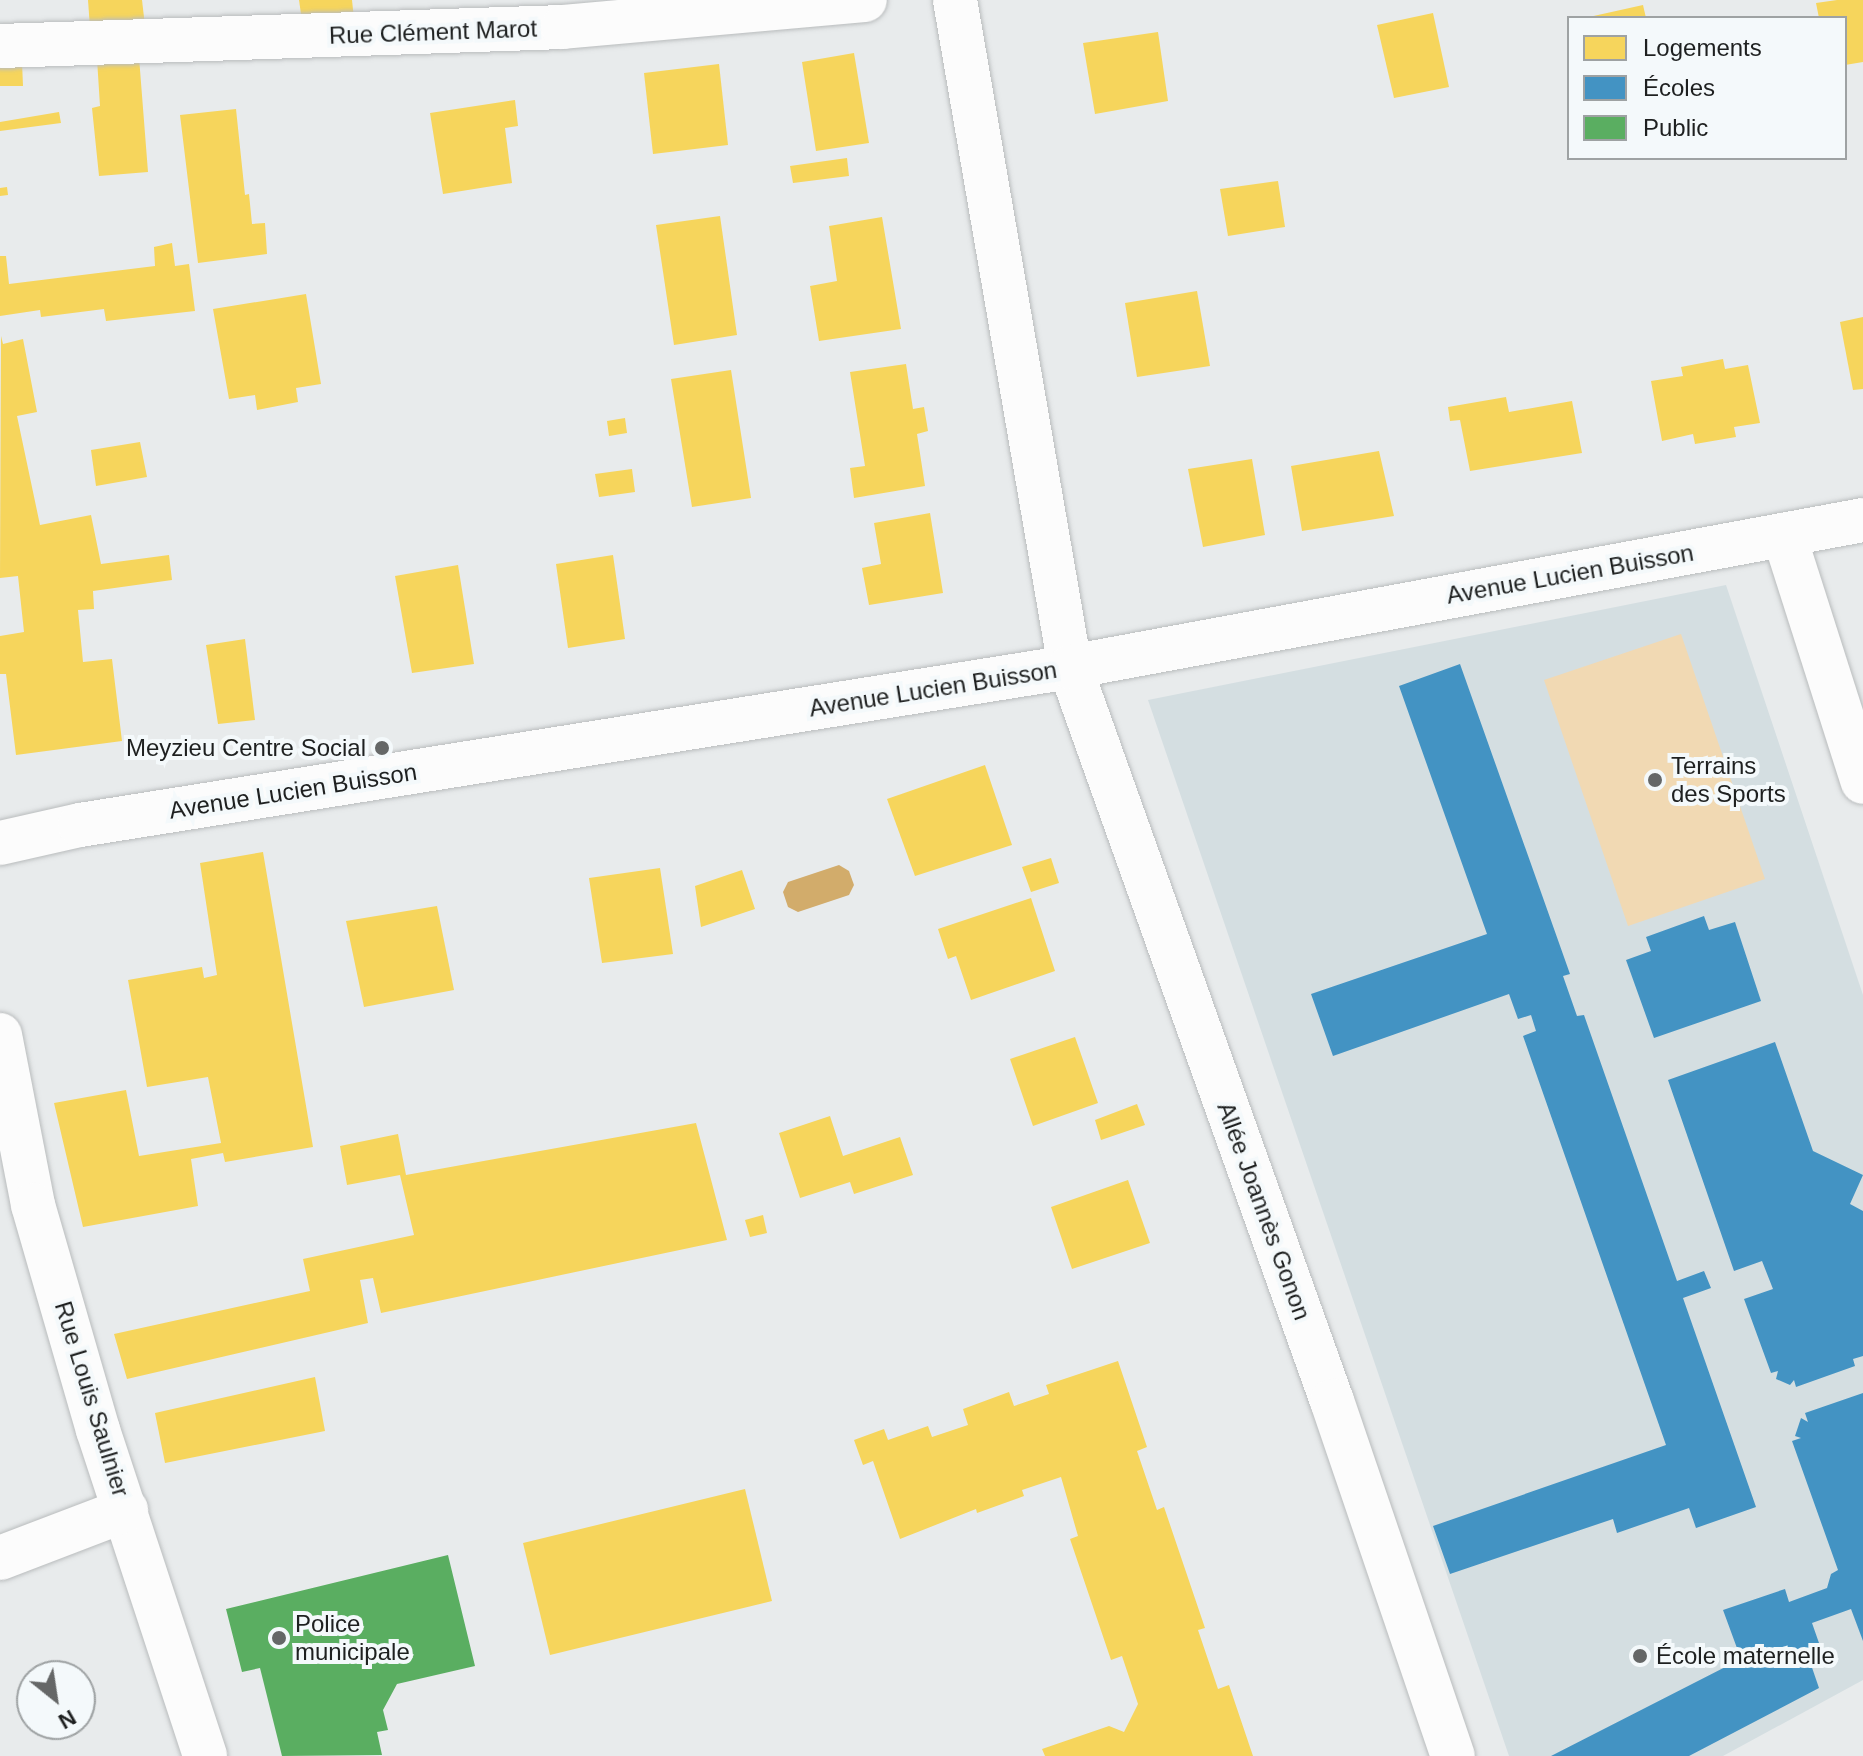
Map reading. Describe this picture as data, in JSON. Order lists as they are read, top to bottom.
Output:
{
  "streets": {
    "street": [
      "Rue Clément Marot",
      "Avenue Lucien Buisson",
      "Allée Joannès Gonon",
      "Rue Louis Saulnier"
    ]
  },
  "crossings": [
    ["Avenue Lucien Buisson", "Allée Joannès Gonon"]
  ],
  "places": [
    "Meyzieu Centre Social",
    "Terrains des Sports",
    "Police municipale",
    "École maternelle"
  ],
  "legend": ["Logements", "Écoles", "Public"],
  "north": "bottom right"
}
